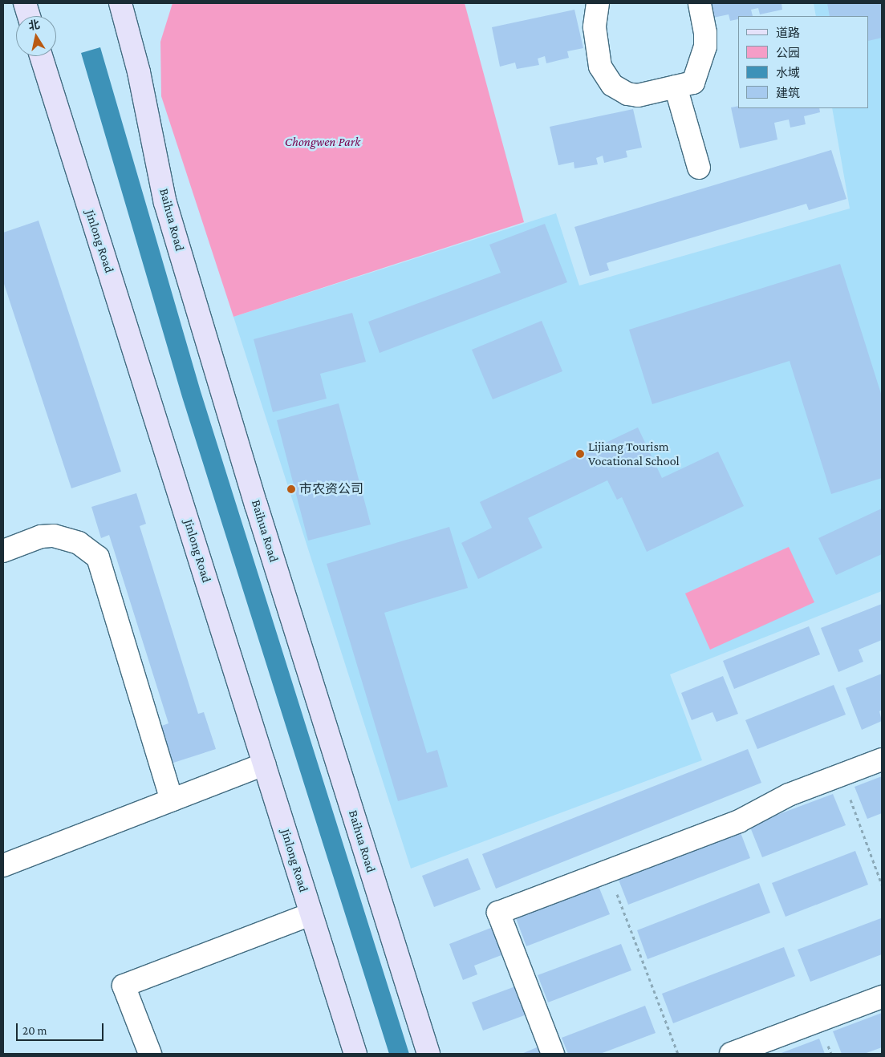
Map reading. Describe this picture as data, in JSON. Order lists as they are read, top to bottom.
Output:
{
  "streets": {
    "main road": ["Baihua Road", "Jinlong Road"]
  },
  "parks": ["Chongwen Park"],
  "places": ["Lijiang Tourism Vocational School", "市农资公司"],
  "legend": [
    "道路",
    "公园",
    "水域",
    "建筑"
  ],
  "scale_bar": "20 m",
  "north": "top"
}
